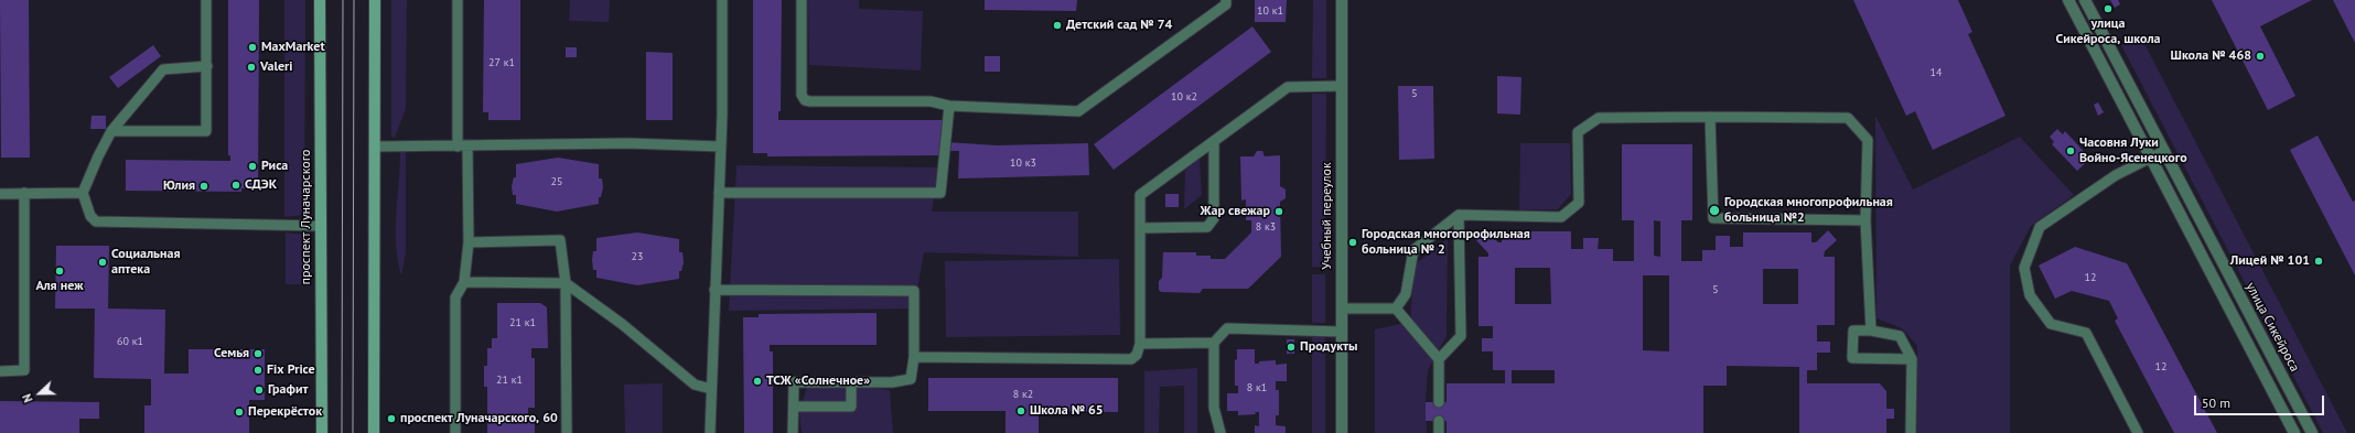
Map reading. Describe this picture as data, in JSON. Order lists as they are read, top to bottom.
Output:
{
  "streets": {
    "main road": ["проспект Луначарского"],
    "street": ["Учебный переулок", "улица Сикейроса"]
  },
  "places": [
    "улица Сикейроса, школа",
    "Детский сад № 74",
    "MaxMarket",
    "Школа № 468",
    "Valeri",
    "Часовня Луки Войно-Ясенецкого",
    "Риса",
    "СДЭК",
    "Юлия",
    "Городская многопрофильная больница №2",
    "Жар свежар",
    "Городская многопрофильная больница № 2",
    "Лицей № 101",
    "Социальная аптека",
    "Аля неж",
    "Продукты",
    "Семья",
    "Fix Price",
    "ТСЖ «Солнечное»",
    "Графит",
    "Школа № 65",
    "Перекрёсток",
    "проспект Луначарского, 60"
  ],
  "house_numbers": [
    "10 к1",
    "27 к1",
    "14",
    "5",
    "10 к2",
    "10 к3",
    "25",
    "8 к3",
    "23",
    "12",
    "5",
    "21 к1",
    "60 к1",
    "12",
    "21 к1",
    "8 к1",
    "8 к2"
  ],
  "scale_bar": "50 m",
  "north": "left"
}
